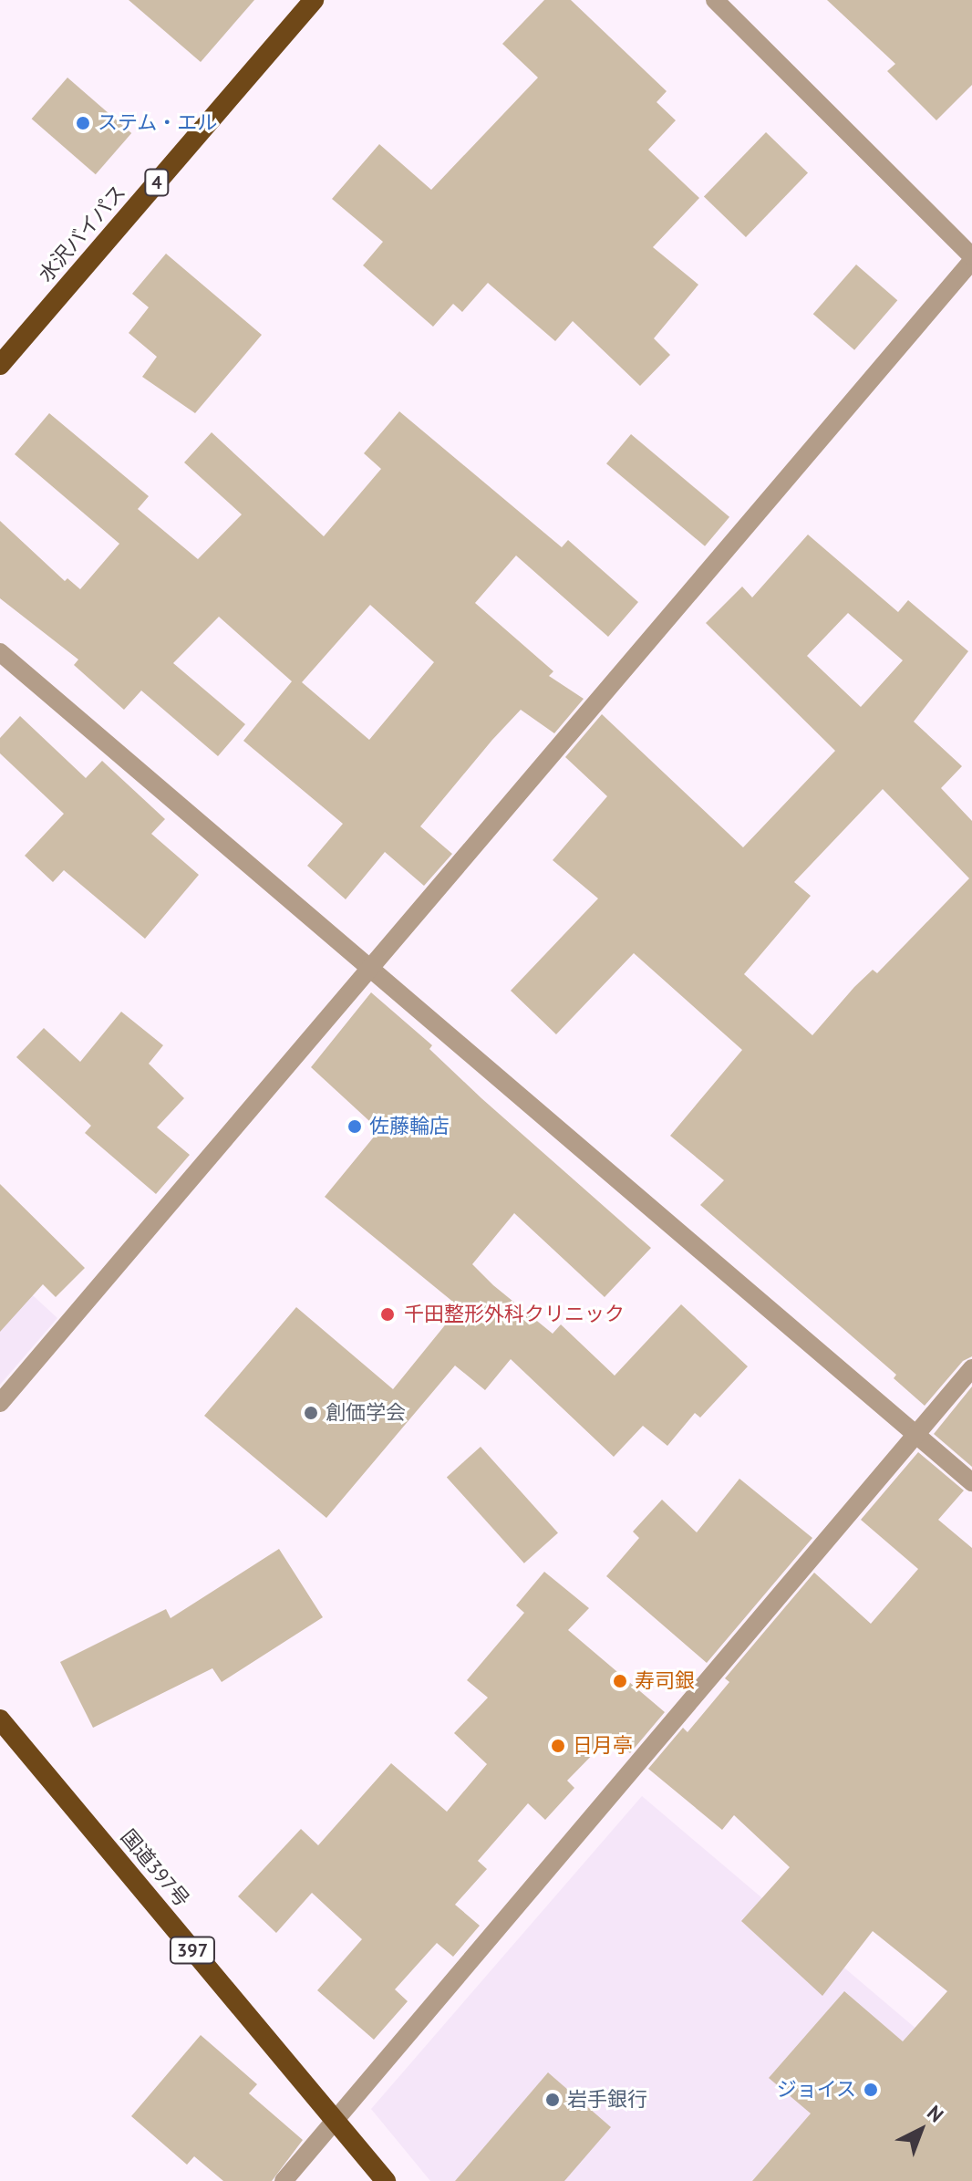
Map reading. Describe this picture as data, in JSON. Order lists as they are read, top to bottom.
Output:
{
  "streets": {
    "highway": [
      "4",
      "水沢バイパス",
      "国道397号",
      "397"
    ]
  },
  "places": [
    "ステム・エル",
    "佐藤輪店",
    "千田整形外科クリニック",
    "創価学会",
    "寿司銀",
    "日月亭",
    "ジョイス",
    "岩手銀行"
  ],
  "north": "top right"
}
